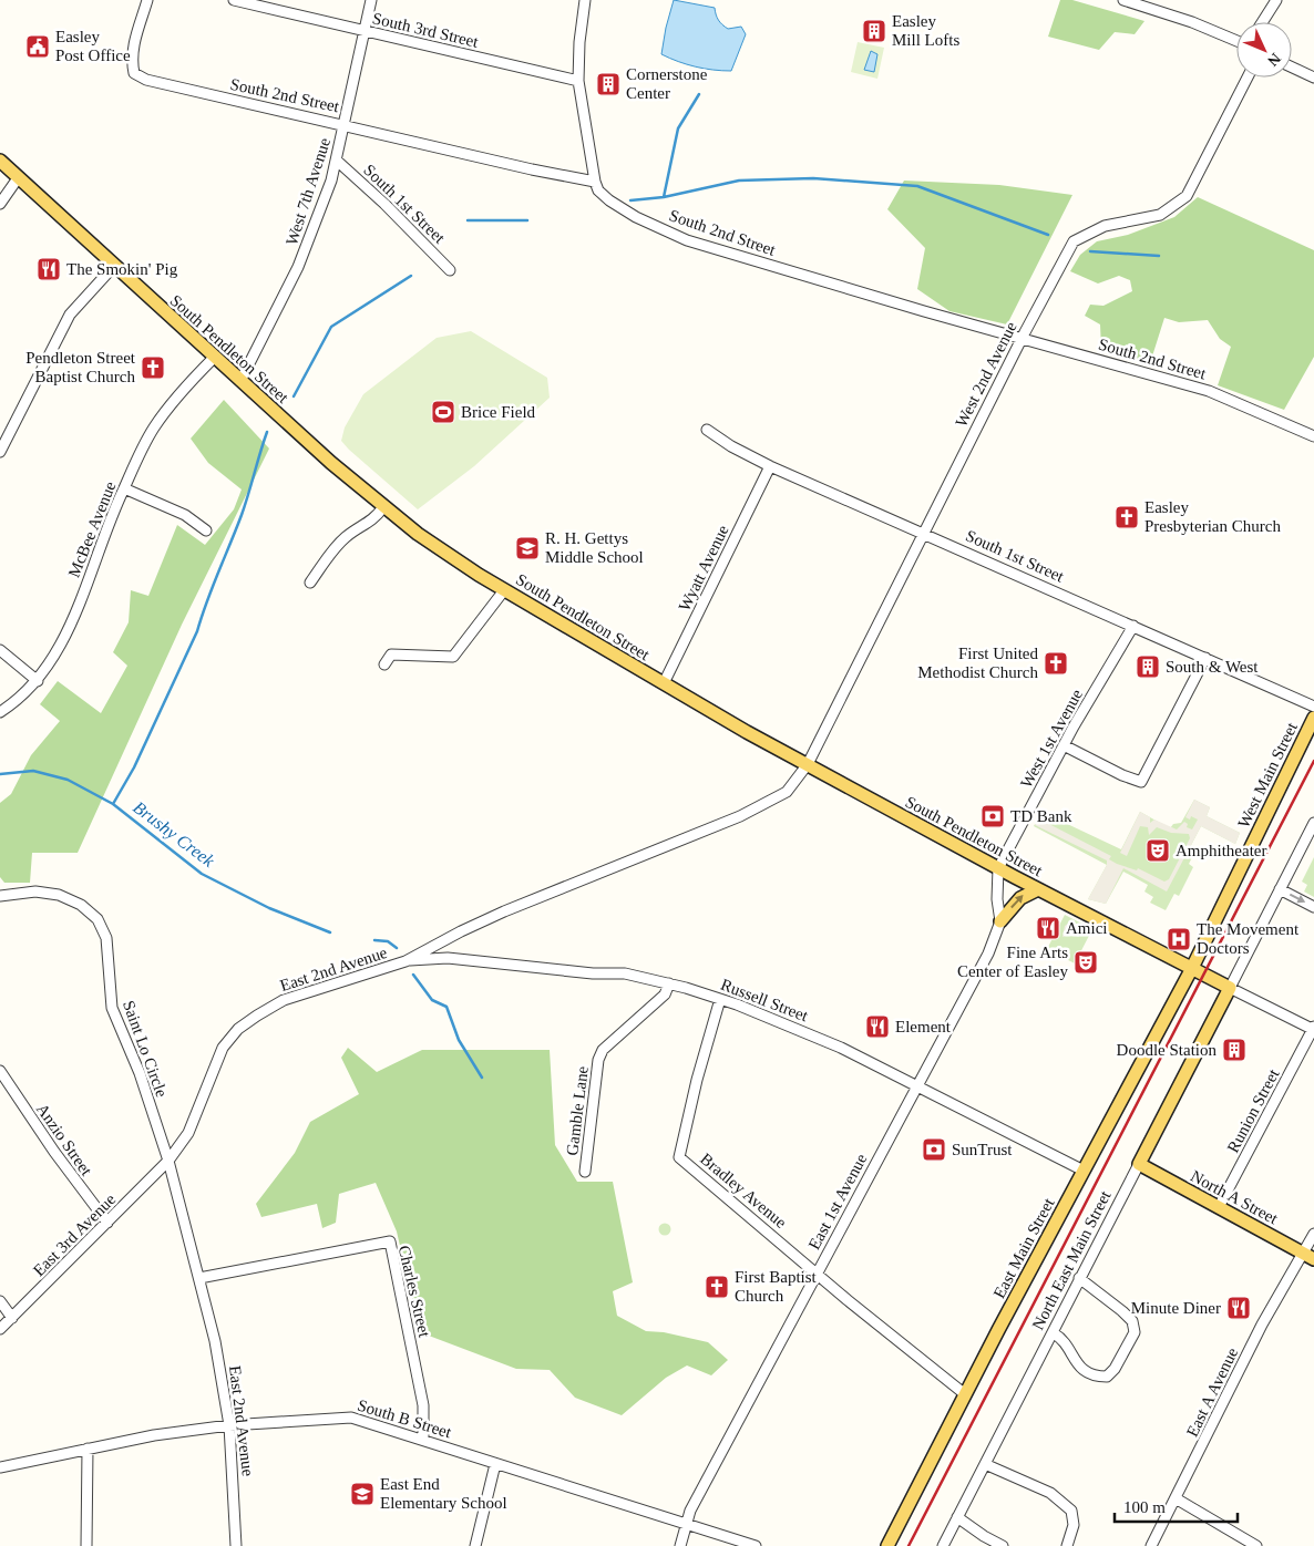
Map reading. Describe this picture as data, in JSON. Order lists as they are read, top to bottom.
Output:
{
  "streets": {
    "main road": [
      "South Pendleton Street",
      "West Main Street",
      "North A Street",
      "East Main Street",
      "North East Main Street"
    ],
    "street": [
      "South 3rd Street",
      "South 2nd Street",
      "West 7th Avenue",
      "South 1st Street",
      "West 2nd Avenue",
      "McBee Avenue",
      "Wyatt Avenue",
      "West 1st Avenue",
      "East 2nd Avenue",
      "Russell Street",
      "Saint Lo Circle",
      "Gamble Lane",
      "Runion Street",
      "Anzio Street",
      "Bradley Avenue",
      "East 1st Avenue",
      "East 3rd Avenue",
      "Charles Street",
      "East A Avenue",
      "South B Street"
    ]
  },
  "crossings": [
    ["South 3rd Street", "West 7th Avenue"],
    ["South 2nd Street", "West 7th Avenue"],
    ["South 2nd Street", "West 2nd Avenue"],
    ["West 7th Avenue", "South 1st Street"],
    ["West 7th Avenue", "South Pendleton Street"],
    ["South 1st Street", "West 2nd Avenue"],
    ["South 1st Street", "Wyatt Avenue"],
    ["South 1st Street", "West 1st Avenue"],
    ["South Pendleton Street", "West 2nd Avenue"],
    ["South Pendleton Street", "McBee Avenue"],
    ["South Pendleton Street", "Wyatt Avenue"],
    ["South Pendleton Street", "West 1st Avenue"],
    ["South Pendleton Street", "West Main Street"],
    ["South Pendleton Street", "East 2nd Avenue"],
    ["South Pendleton Street", "East 1st Avenue"],
    ["South Pendleton Street", "East Main Street"],
    ["South Pendleton Street", "North East Main Street"],
    ["West 2nd Avenue", "East 2nd Avenue"],
    ["West 1st Avenue", "East 1st Avenue"],
    ["West Main Street", "East Main Street"],
    ["East 2nd Avenue", "Russell Street"],
    ["East 2nd Avenue", "Saint Lo Circle"],
    ["East 2nd Avenue", "East 3rd Avenue"],
    ["East 2nd Avenue", "Charles Street"],
    ["East 2nd Avenue", "South B Street"],
    ["Russell Street", "Gamble Lane"],
    ["Russell Street", "Bradley Avenue"],
    ["Russell Street", "East 1st Avenue"],
    ["Russell Street", "East Main Street"],
    ["Saint Lo Circle", "East 3rd Avenue"],
    ["Runion Street", "North A Street"],
    ["Anzio Street", "East 3rd Avenue"],
    ["Bradley Avenue", "East 1st Avenue"],
    ["Bradley Avenue", "East Main Street"],
    ["North A Street", "North East Main Street"],
    ["North A Street", "East A Avenue"],
    ["East 1st Avenue", "South B Street"],
    ["Charles Street", "South B Street"]
  ],
  "water": ["Brushy Creek"],
  "places": {
    "building": [
      "Easley Mill Lofts",
      "Cornerstone Center",
      "South & West",
      "Doodle Station"
    ],
    "public building": ["Easley Post Office"],
    "restaurant": [
      "The Smokin' Pig",
      "Amici",
      "Element",
      "Minute Diner"
    ],
    "church": [
      "Pendleton Street Baptist Church",
      "Easley Presbyterian Church",
      "First United Methodist Church",
      "First Baptist Church"
    ],
    "sports": ["Brice Field"],
    "school or university": ["R. H. Gettys Middle School", "East End Elementary School"],
    "bank": ["TD Bank", "SunTrust"],
    "theatre": ["Amphitheater", "Fine Arts Center of Easley"],
    "hospital": ["The Movement Doctors"]
  },
  "scale_bar": "100 m",
  "north": "bottom right"
}
